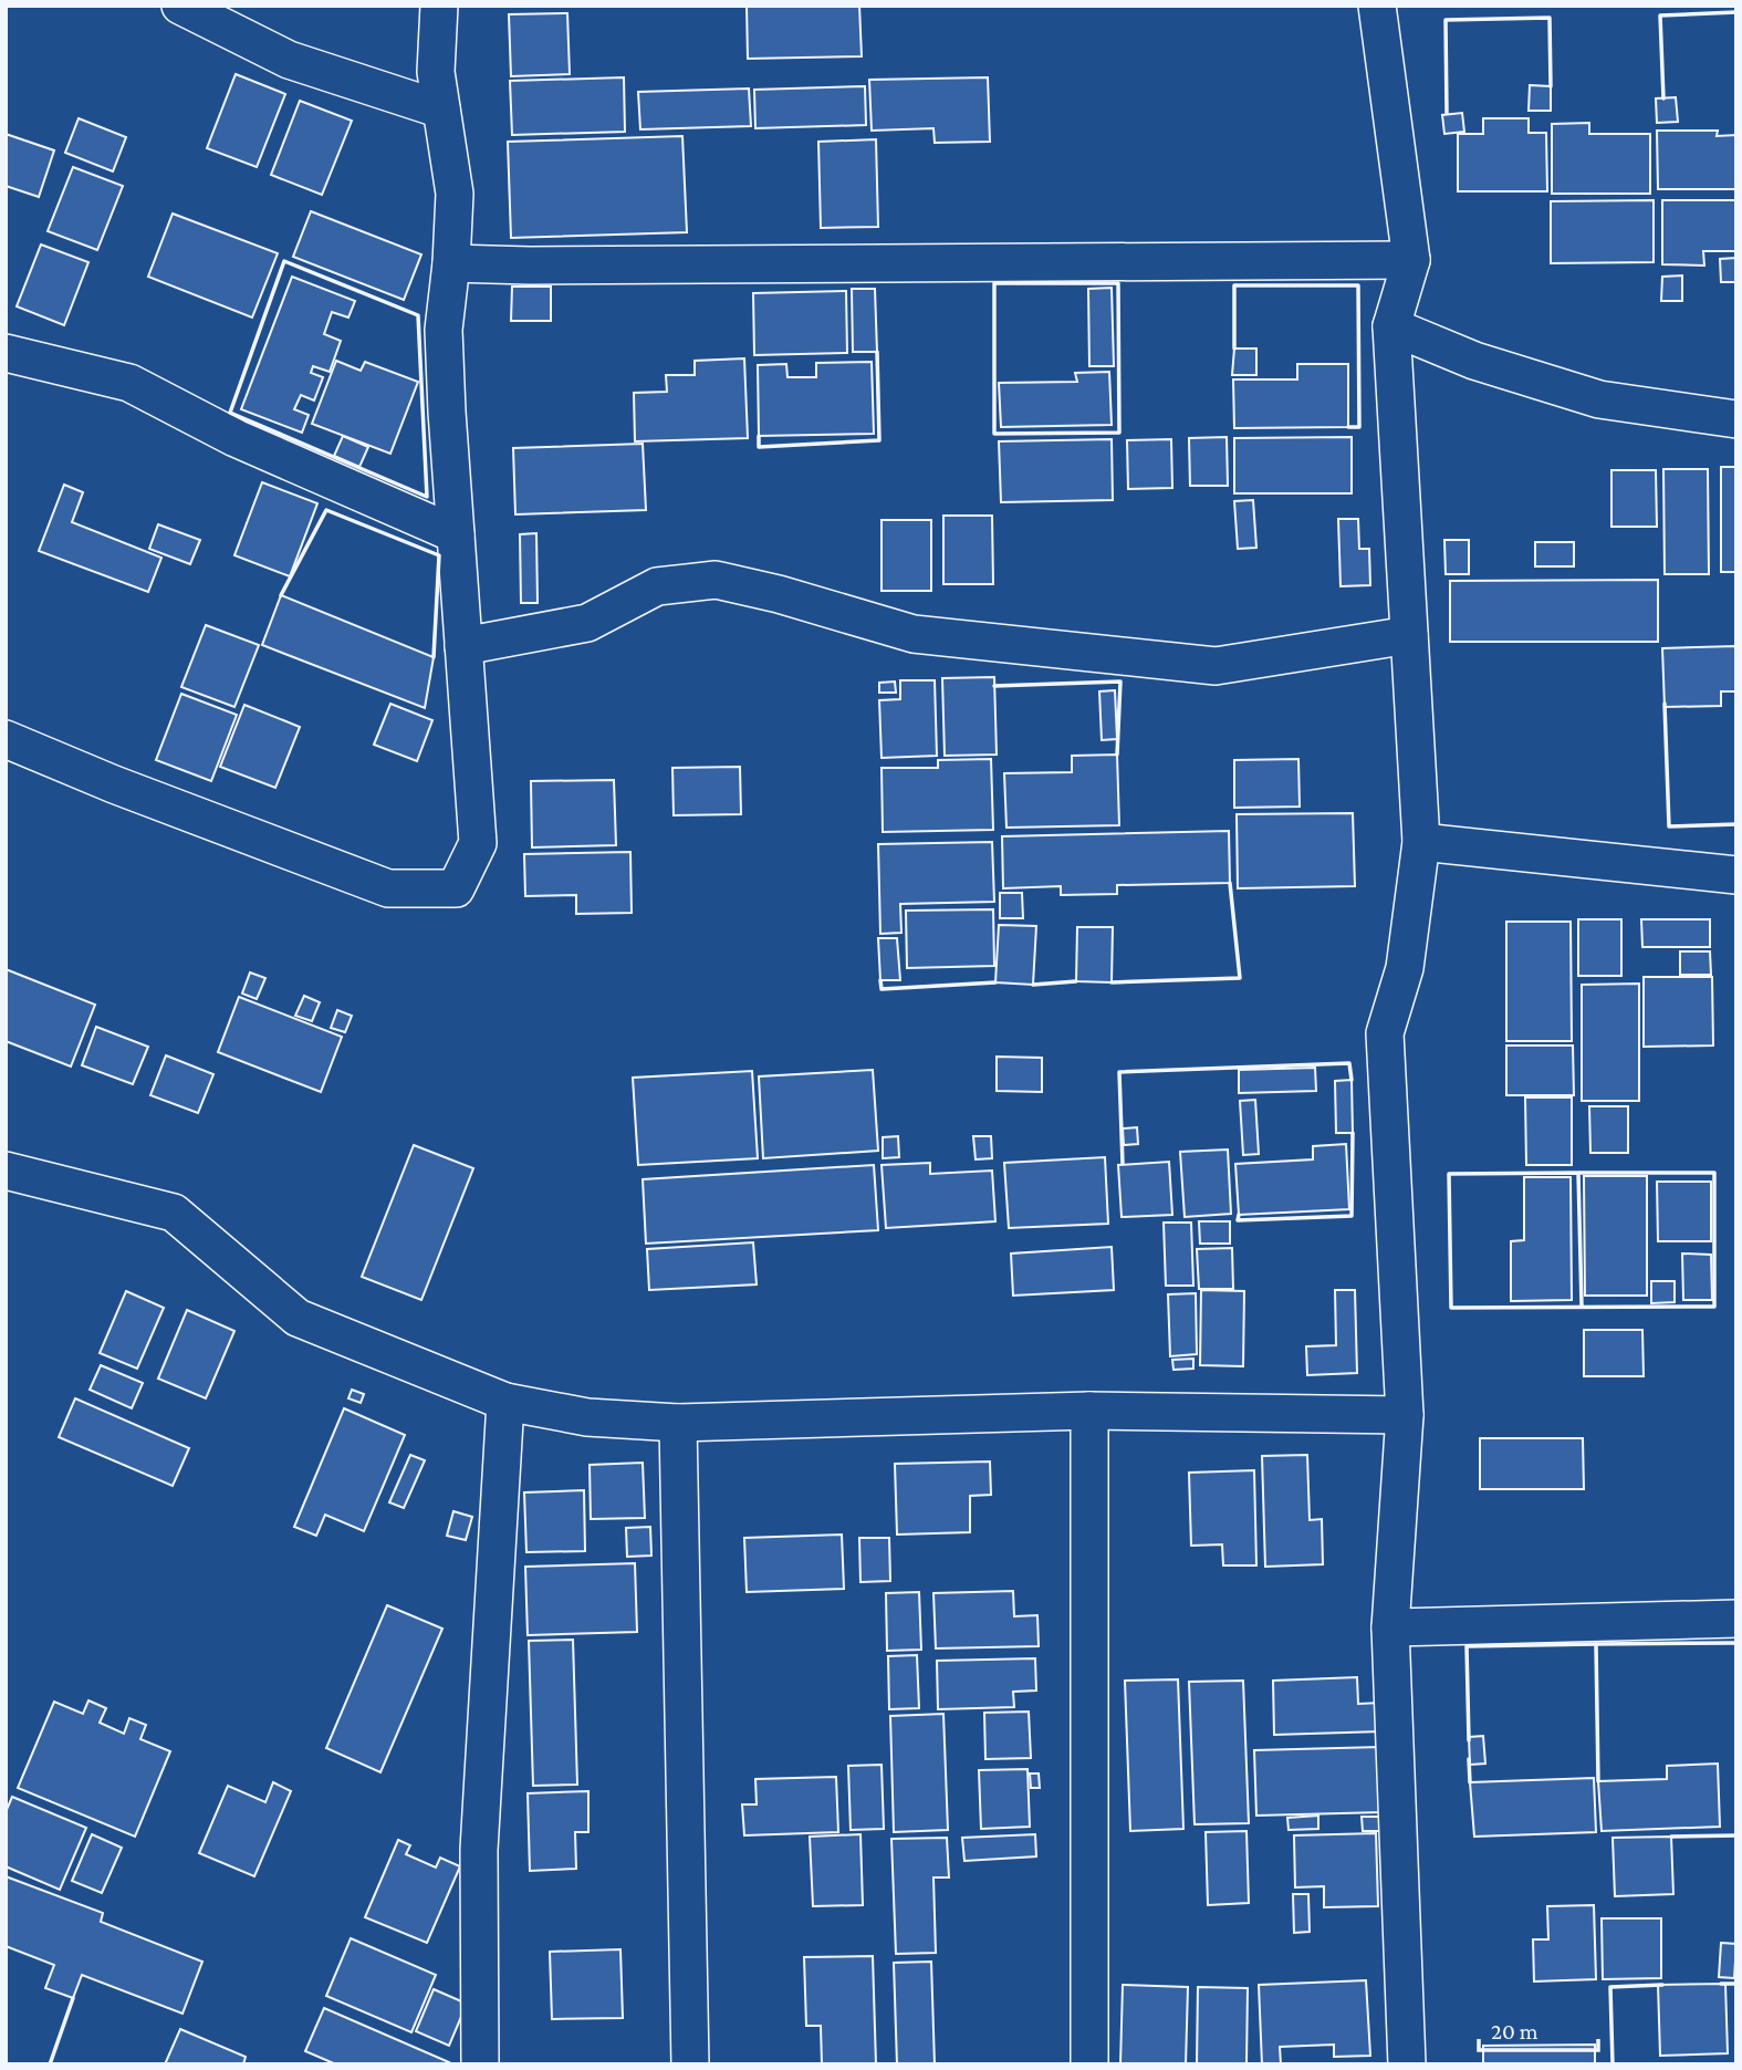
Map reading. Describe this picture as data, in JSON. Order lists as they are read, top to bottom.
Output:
{
  "scale_bar": "20 m"
}
